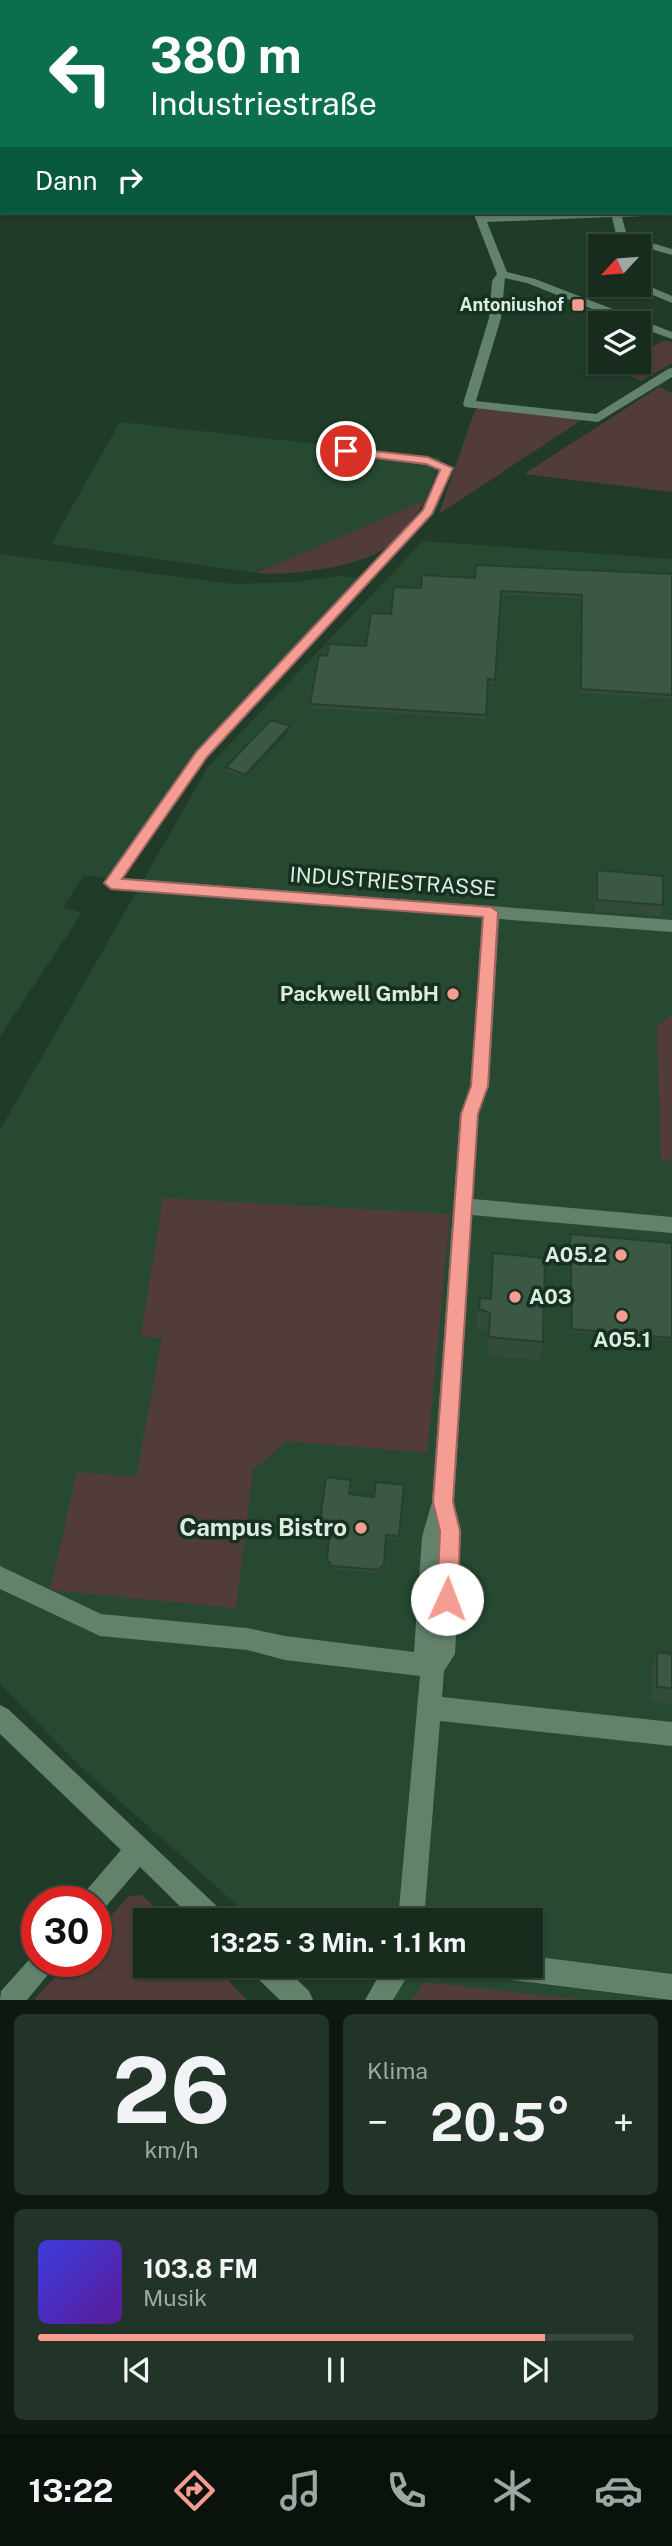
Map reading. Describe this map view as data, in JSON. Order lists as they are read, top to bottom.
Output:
{
  "streets": {
    "street": ["INDUSTRIESTRASSE"]
  },
  "places": {
    "transit": ["Antoniushof"],
    "other": [
      "Packwell GmbH",
      "A05.2",
      "A03",
      "A05.1",
      "Campus Bistro"
    ]
  },
  "north": "bottom left",
  "page": {
    "turn": ["380 m", "Industriestraße"],
    "then": "Dann",
    "limit": "30",
    "trip": "13:25 · 3 Min. · 1.1 km",
    "tile": [
      ["26", "km/h"],
      "Klima"
    ],
    "heat": ["−", "20.5°", "+"],
    "song": ["103.8 FM", "Musik"],
    "tabs": "13:22"
  }
}
